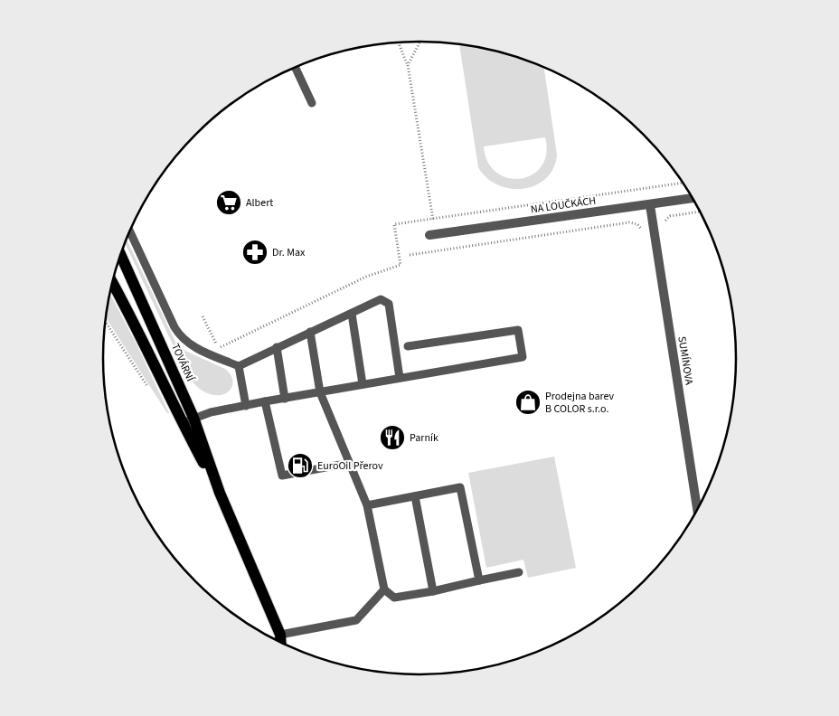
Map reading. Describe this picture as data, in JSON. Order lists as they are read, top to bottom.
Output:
{
  "streets": {
    "main road": ["TOVÁRNÍ"],
    "street": ["NA LOUČKÁCH", "SUMÍNOVA"]
  },
  "crossings": [
    ["NA LOUČKÁCH", "SUMÍNOVA"]
  ],
  "places": {
    "supermarket": ["Albert"],
    "pharmacy": ["Dr. Max"],
    "shop": ["Prodejna barev B COLOR s.r.o."],
    "restaurant": ["Parník"],
    "fuel station": ["EuroOil Přerov"]
  }
}
